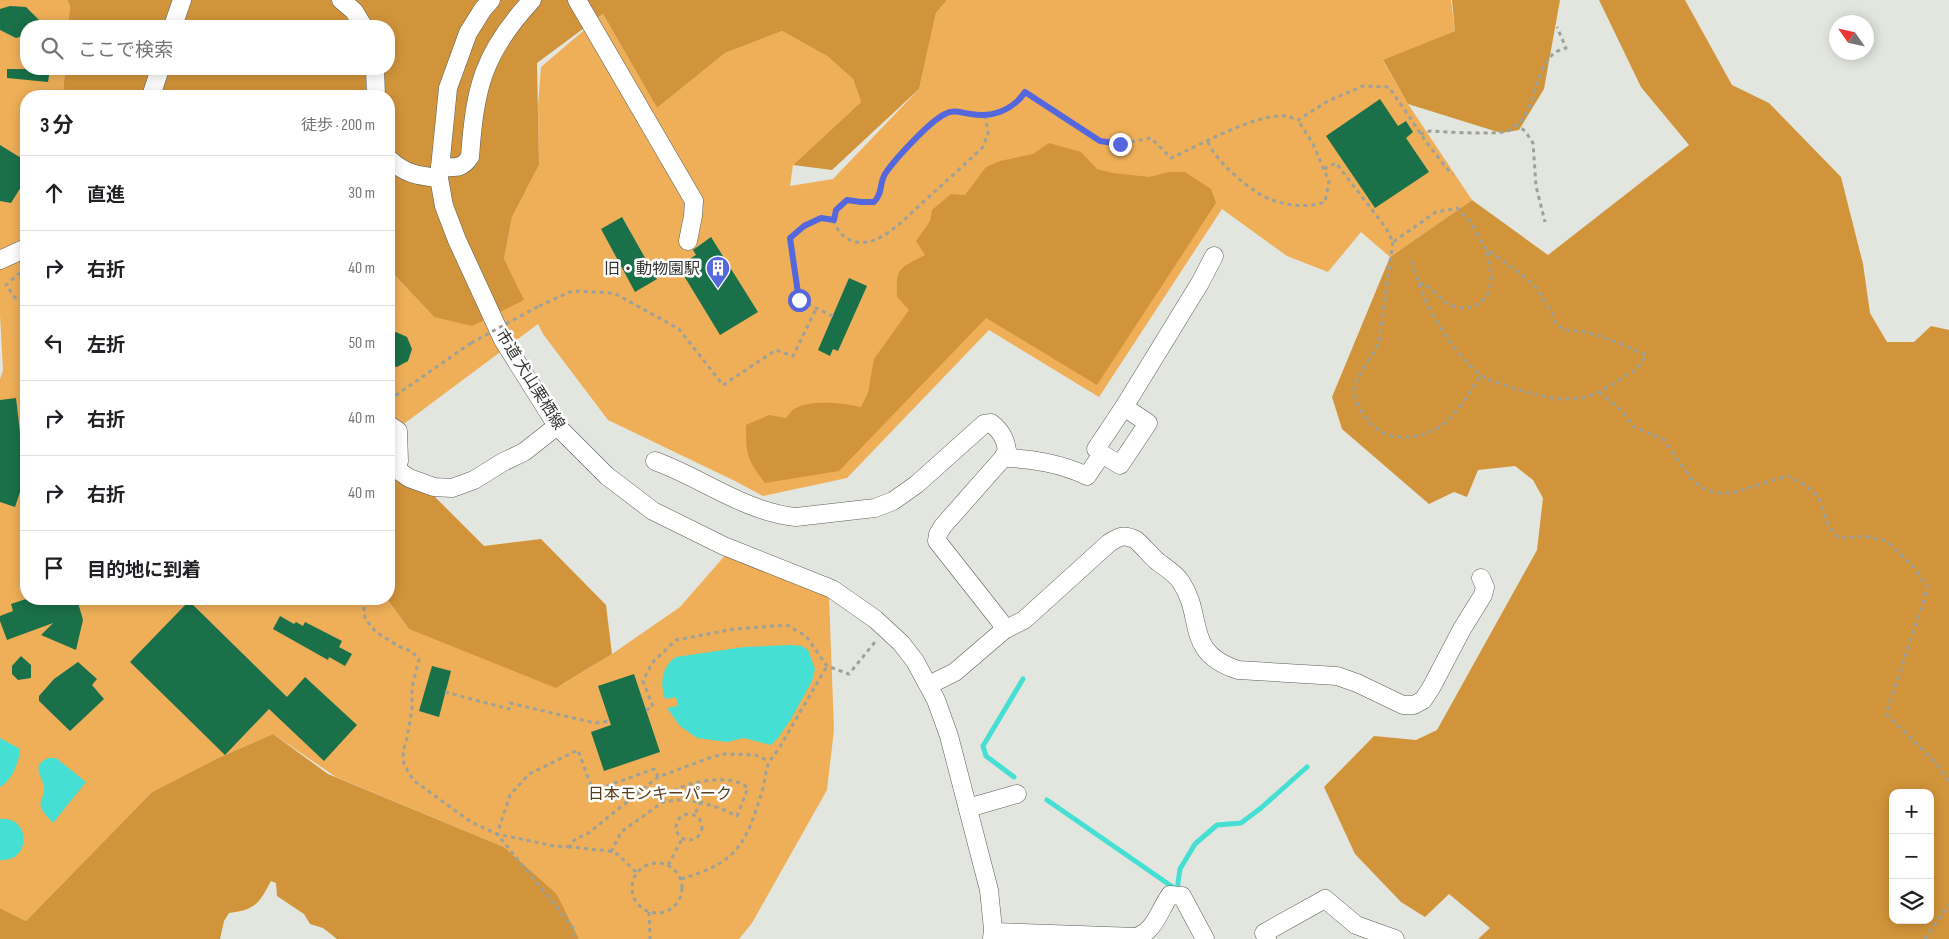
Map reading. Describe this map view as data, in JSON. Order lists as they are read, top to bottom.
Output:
{
  "streets": {
    "street": ["市道 犬山栗栖線"]
  },
  "parks": ["日本モンキーパーク"],
  "places": {
    "building": ["旧・動物園駅"]
  },
  "north": "top left",
  "page": {
    "search": "ここで検索",
    "heading": ["3 分", "徒歩 · 200 m"],
    "list": [
      ["直進", "30 m"],
      ["右折", "40 m"],
      ["左折", "50 m"],
      ["右折", "40 m"],
      ["右折", "40 m"],
      "目的地に到着"
    ],
    "map_buttons": ["+", "−"]
  }
}
